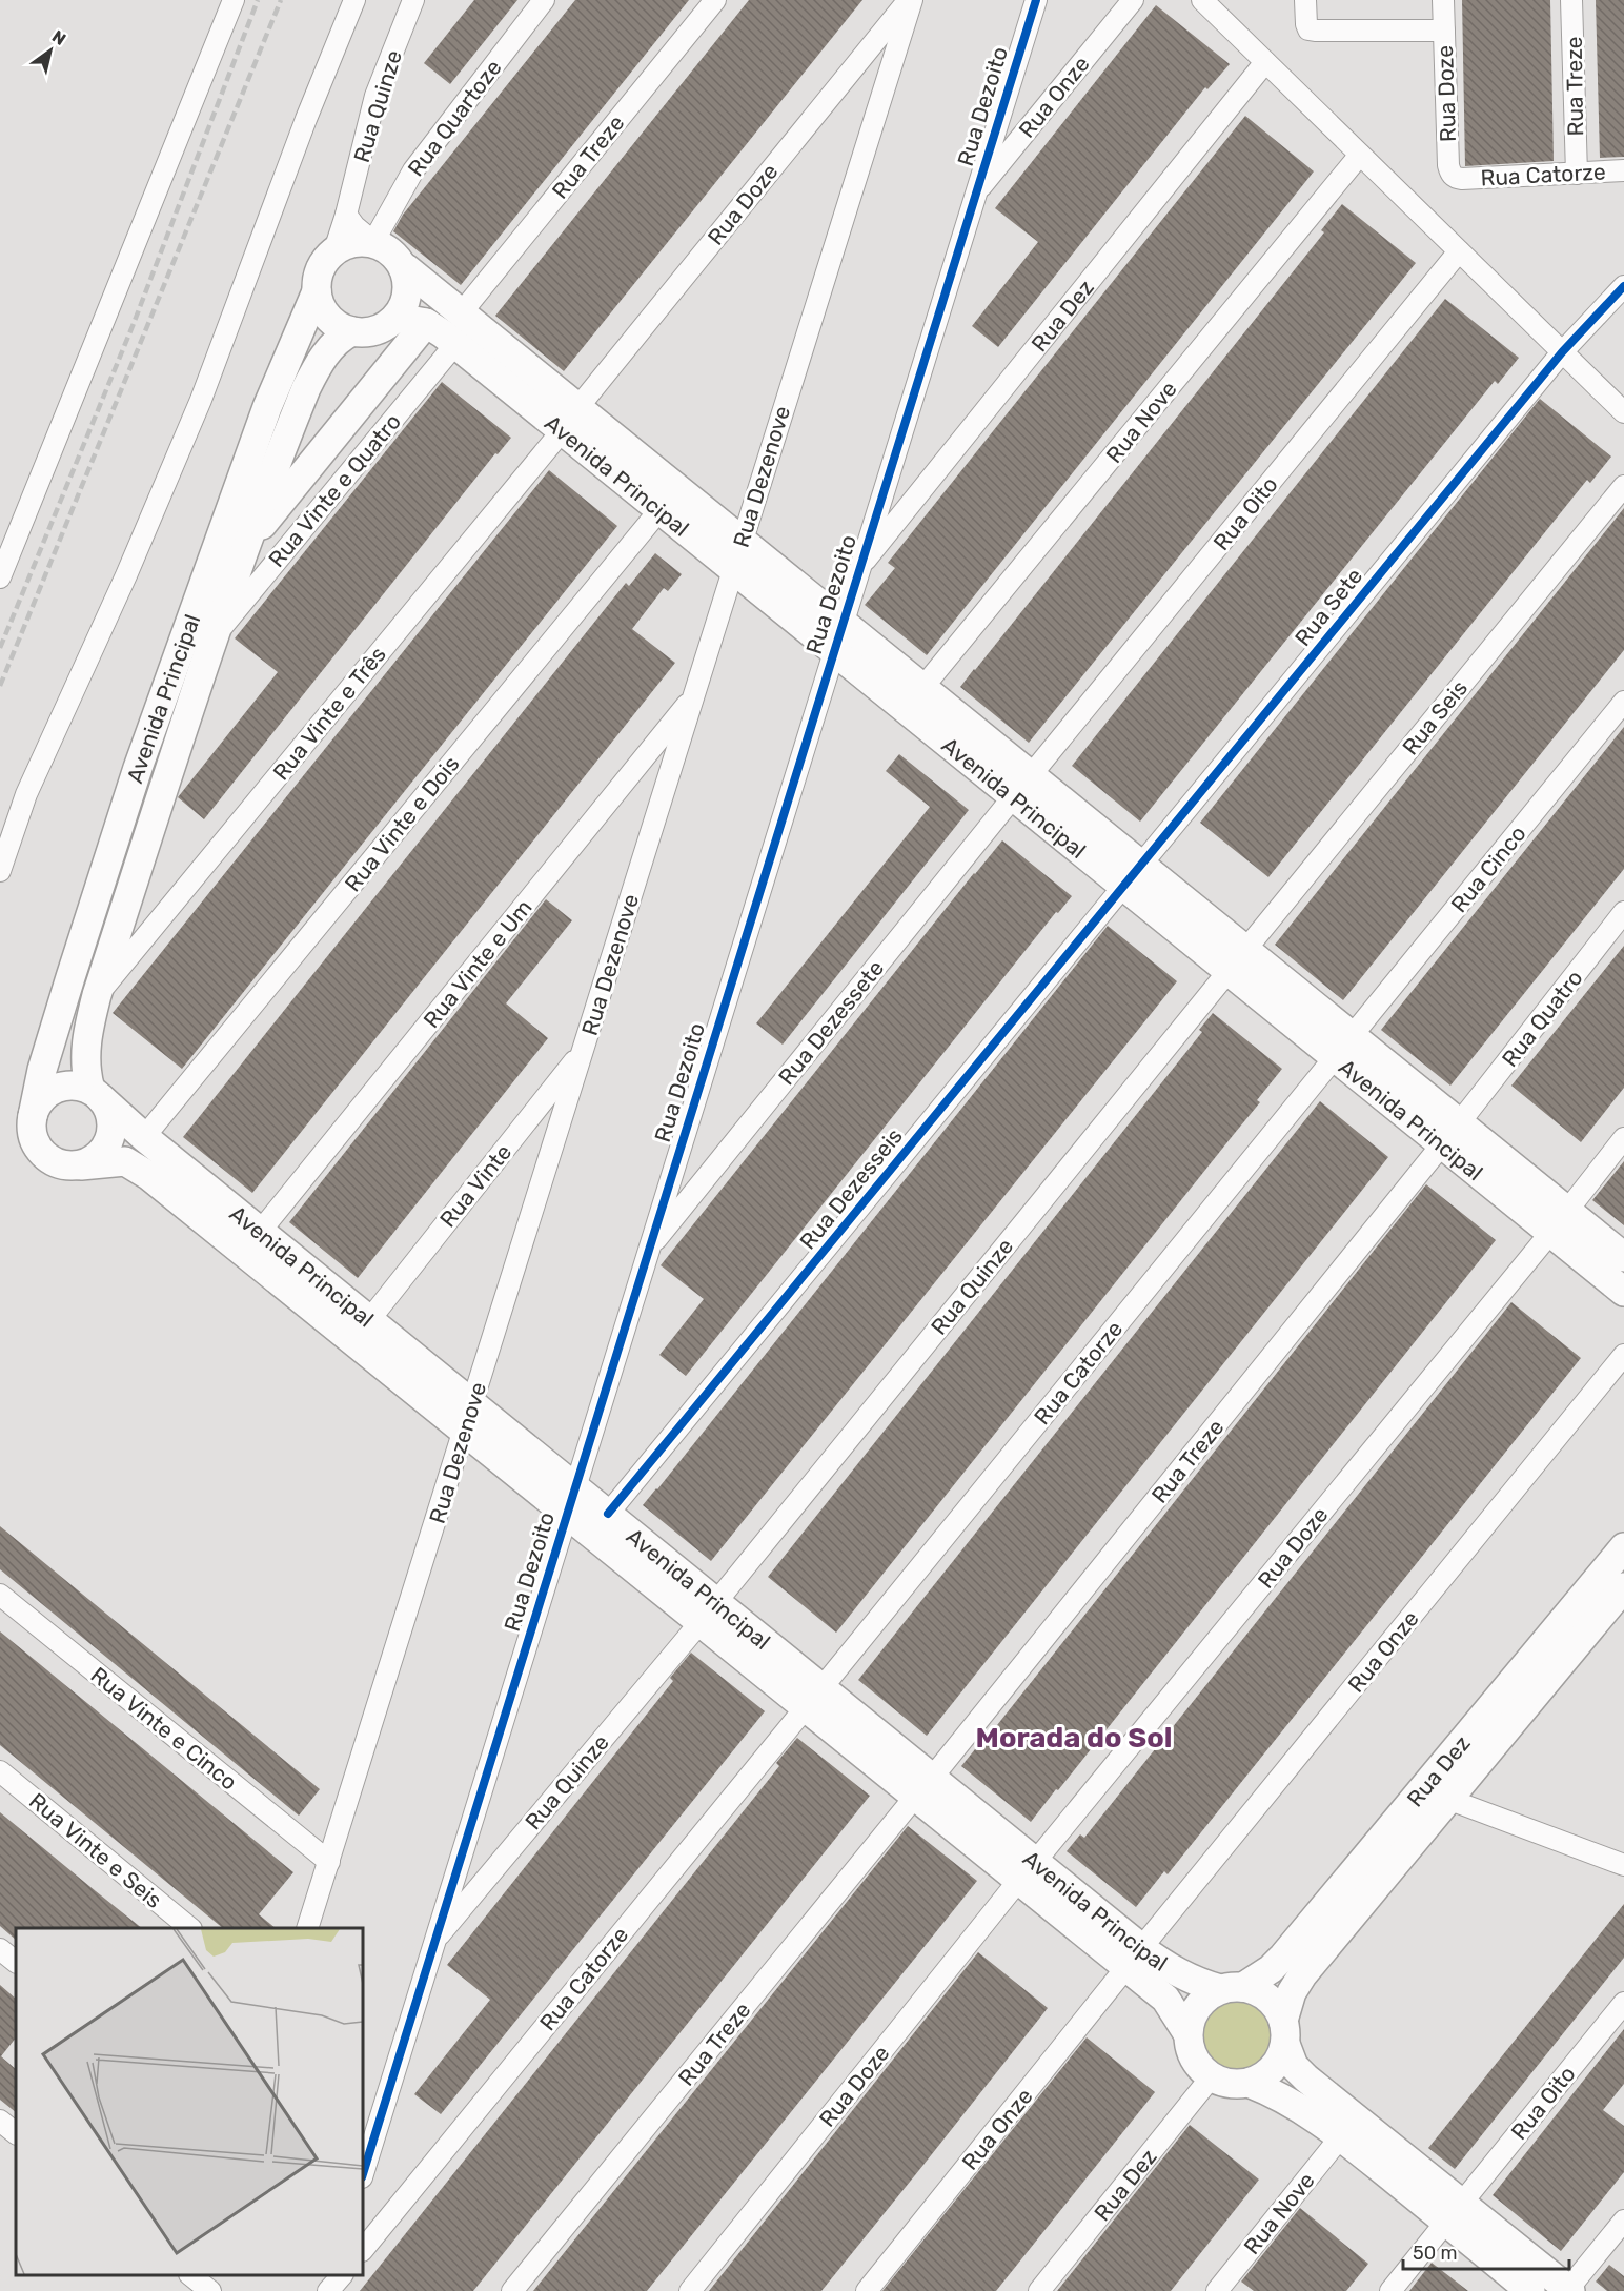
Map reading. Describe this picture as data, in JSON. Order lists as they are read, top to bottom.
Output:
{
  "streets": {
    "street": [
      "Rua Treze",
      "Rua Doze",
      "Rua Onze",
      "Rua Quinze",
      "Rua Dezoito",
      "Rua Quartoze",
      "Rua Catorze",
      "Rua Dez",
      "Rua Nove",
      "Avenida Principal",
      "Rua Dezenove",
      "Rua Vinte e Quatro",
      "Rua Oito",
      "Rua Sete",
      "Rua Vinte e Três",
      "Rua Seis",
      "Rua Vinte e Dois",
      "Rua Cinco",
      "Rua Vinte e Um",
      "Rua Quatro",
      "Rua Dezessete",
      "Rua Vinte",
      "Rua Dezesseis",
      "Rua Vinte e Cinco",
      "Rua Vinte e Seis"
    ]
  },
  "crossings": [
    ["Rua Treze", "Rua Catorze"],
    ["Rua Treze", "Avenida Principal"],
    ["Rua Treze", "Rua Quatro"],
    ["Rua Doze", "Rua Catorze"],
    ["Rua Doze", "Avenida Principal"],
    ["Rua Doze", "Rua Dezenove"],
    ["Rua Onze", "Rua Dezoito"],
    ["Rua Onze", "Avenida Principal"],
    ["Rua Quinze", "Rua Dezoito"],
    ["Rua Quinze", "Rua Quartoze"],
    ["Rua Quinze", "Avenida Principal"],
    ["Rua Quinze", "Rua Seis"],
    ["Rua Dezoito", "Rua Dez"],
    ["Rua Dezoito", "Avenida Principal"],
    ["Rua Dezoito", "Rua Dezessete"],
    ["Rua Quartoze", "Avenida Principal"],
    ["Rua Catorze", "Avenida Principal"],
    ["Rua Catorze", "Rua Cinco"],
    ["Rua Dez", "Avenida Principal"],
    ["Rua Nove", "Avenida Principal"],
    ["Avenida Principal", "Rua Dezenove"],
    ["Avenida Principal", "Rua Vinte e Quatro"],
    ["Avenida Principal", "Rua Oito"],
    ["Avenida Principal", "Rua Sete"],
    ["Avenida Principal", "Rua Vinte e Três"],
    ["Avenida Principal", "Rua Seis"],
    ["Avenida Principal", "Rua Vinte e Dois"],
    ["Avenida Principal", "Rua Cinco"],
    ["Avenida Principal", "Rua Vinte e Um"],
    ["Avenida Principal", "Rua Quatro"],
    ["Avenida Principal", "Rua Dezessete"],
    ["Avenida Principal", "Rua Vinte"],
    ["Avenida Principal", "Rua Dezesseis"],
    ["Rua Dezenove", "Rua Vinte e Um"],
    ["Rua Dezenove", "Rua Vinte"],
    ["Rua Dezenove", "Rua Vinte e Cinco"],
    ["Rua Oito", "Rua Dezessete"],
    ["Rua Sete", "Rua Dezesseis"]
  ],
  "districts": ["Morada do Sol"],
  "scale_bar": "50 m",
  "north": "top right"
}
